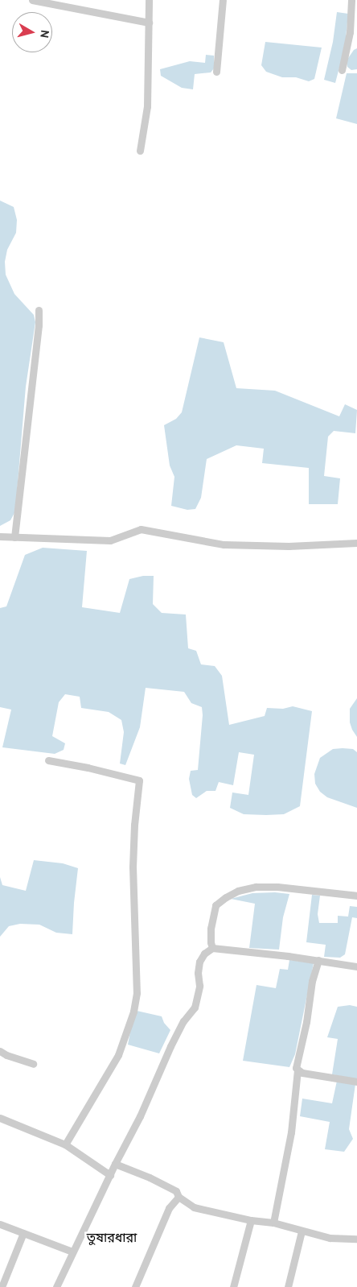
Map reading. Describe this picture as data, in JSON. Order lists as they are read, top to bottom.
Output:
{
  "districts": ["তুষারধারা"],
  "north": "right"
}
